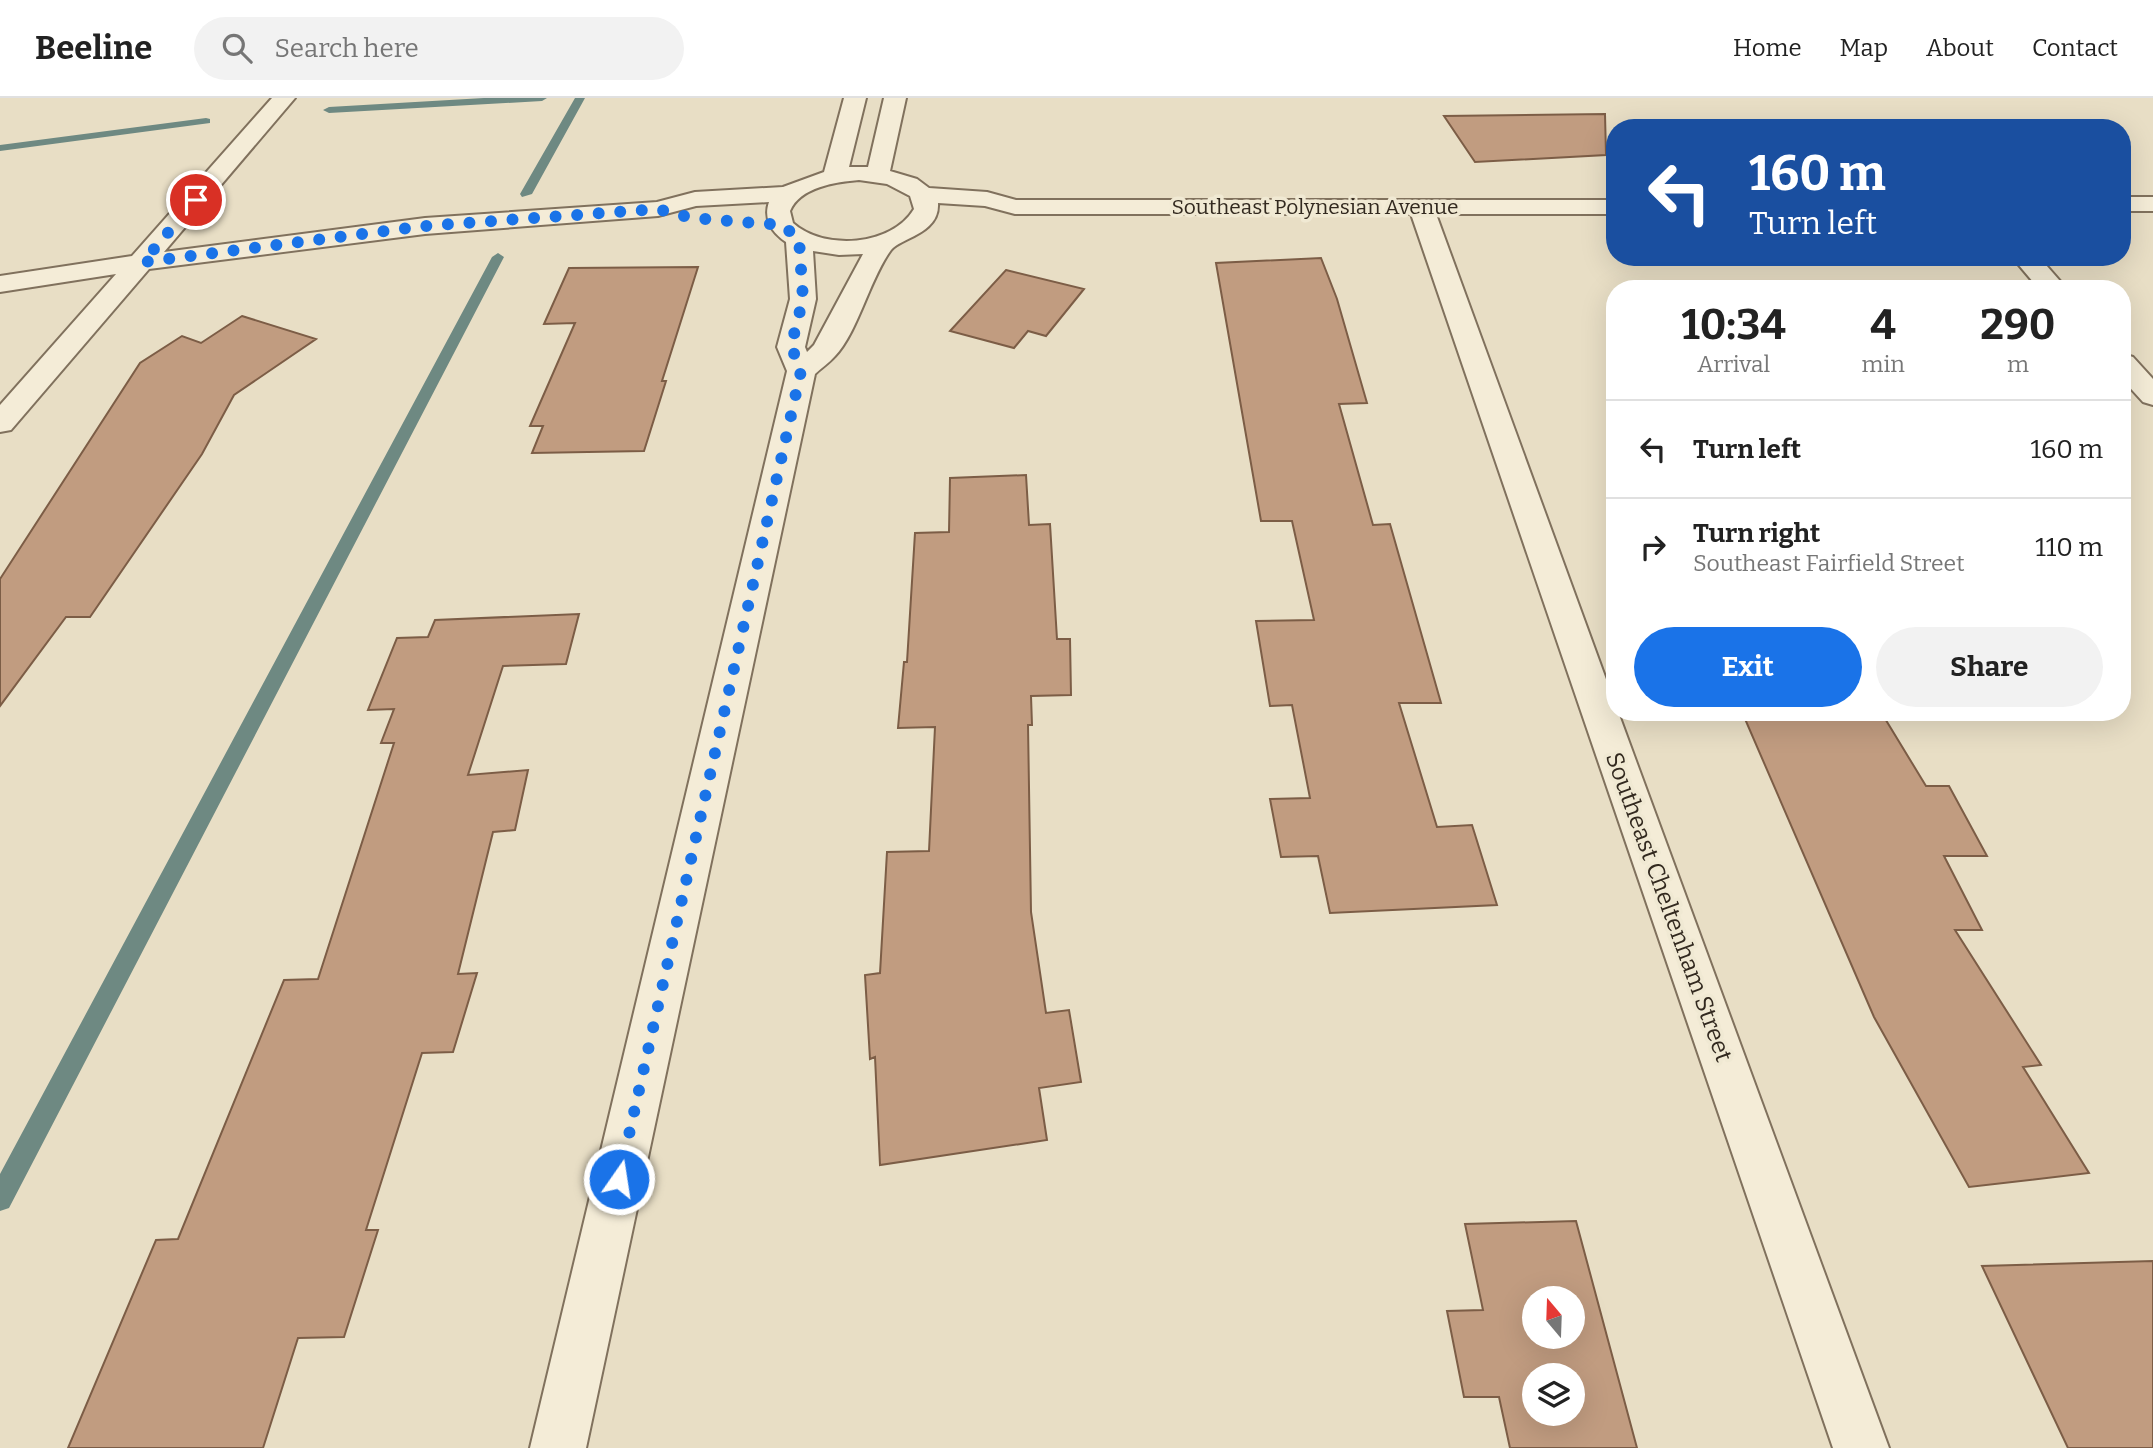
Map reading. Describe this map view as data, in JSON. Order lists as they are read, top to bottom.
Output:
{
  "streets": {
    "street": ["Southeast Polynesian Avenue", "Southeast Cheltenham Street"]
  },
  "crossings": [
    ["Southeast Polynesian Avenue", "Southeast Cheltenham Street"]
  ],
  "north": "top",
  "page": {
    "header": "Beeline",
    "search": "Search here",
    "nav": [
      "Home",
      "Map",
      "About",
      "Contact"
    ],
    "turn": ["160 m", "Turn left"],
    "eta": [
      "10:34",
      "Arrival",
      "4",
      "min",
      "290",
      "m"
    ],
    "list": [
      {
        "name": "Turn left",
        "value": "160 m"
      },
      {
        "name": "Turn right",
        "note": "Southeast Fairfield Street",
        "value": "110 m"
      }
    ],
    "buttons": ["Exit", "Share"]
  }
}
